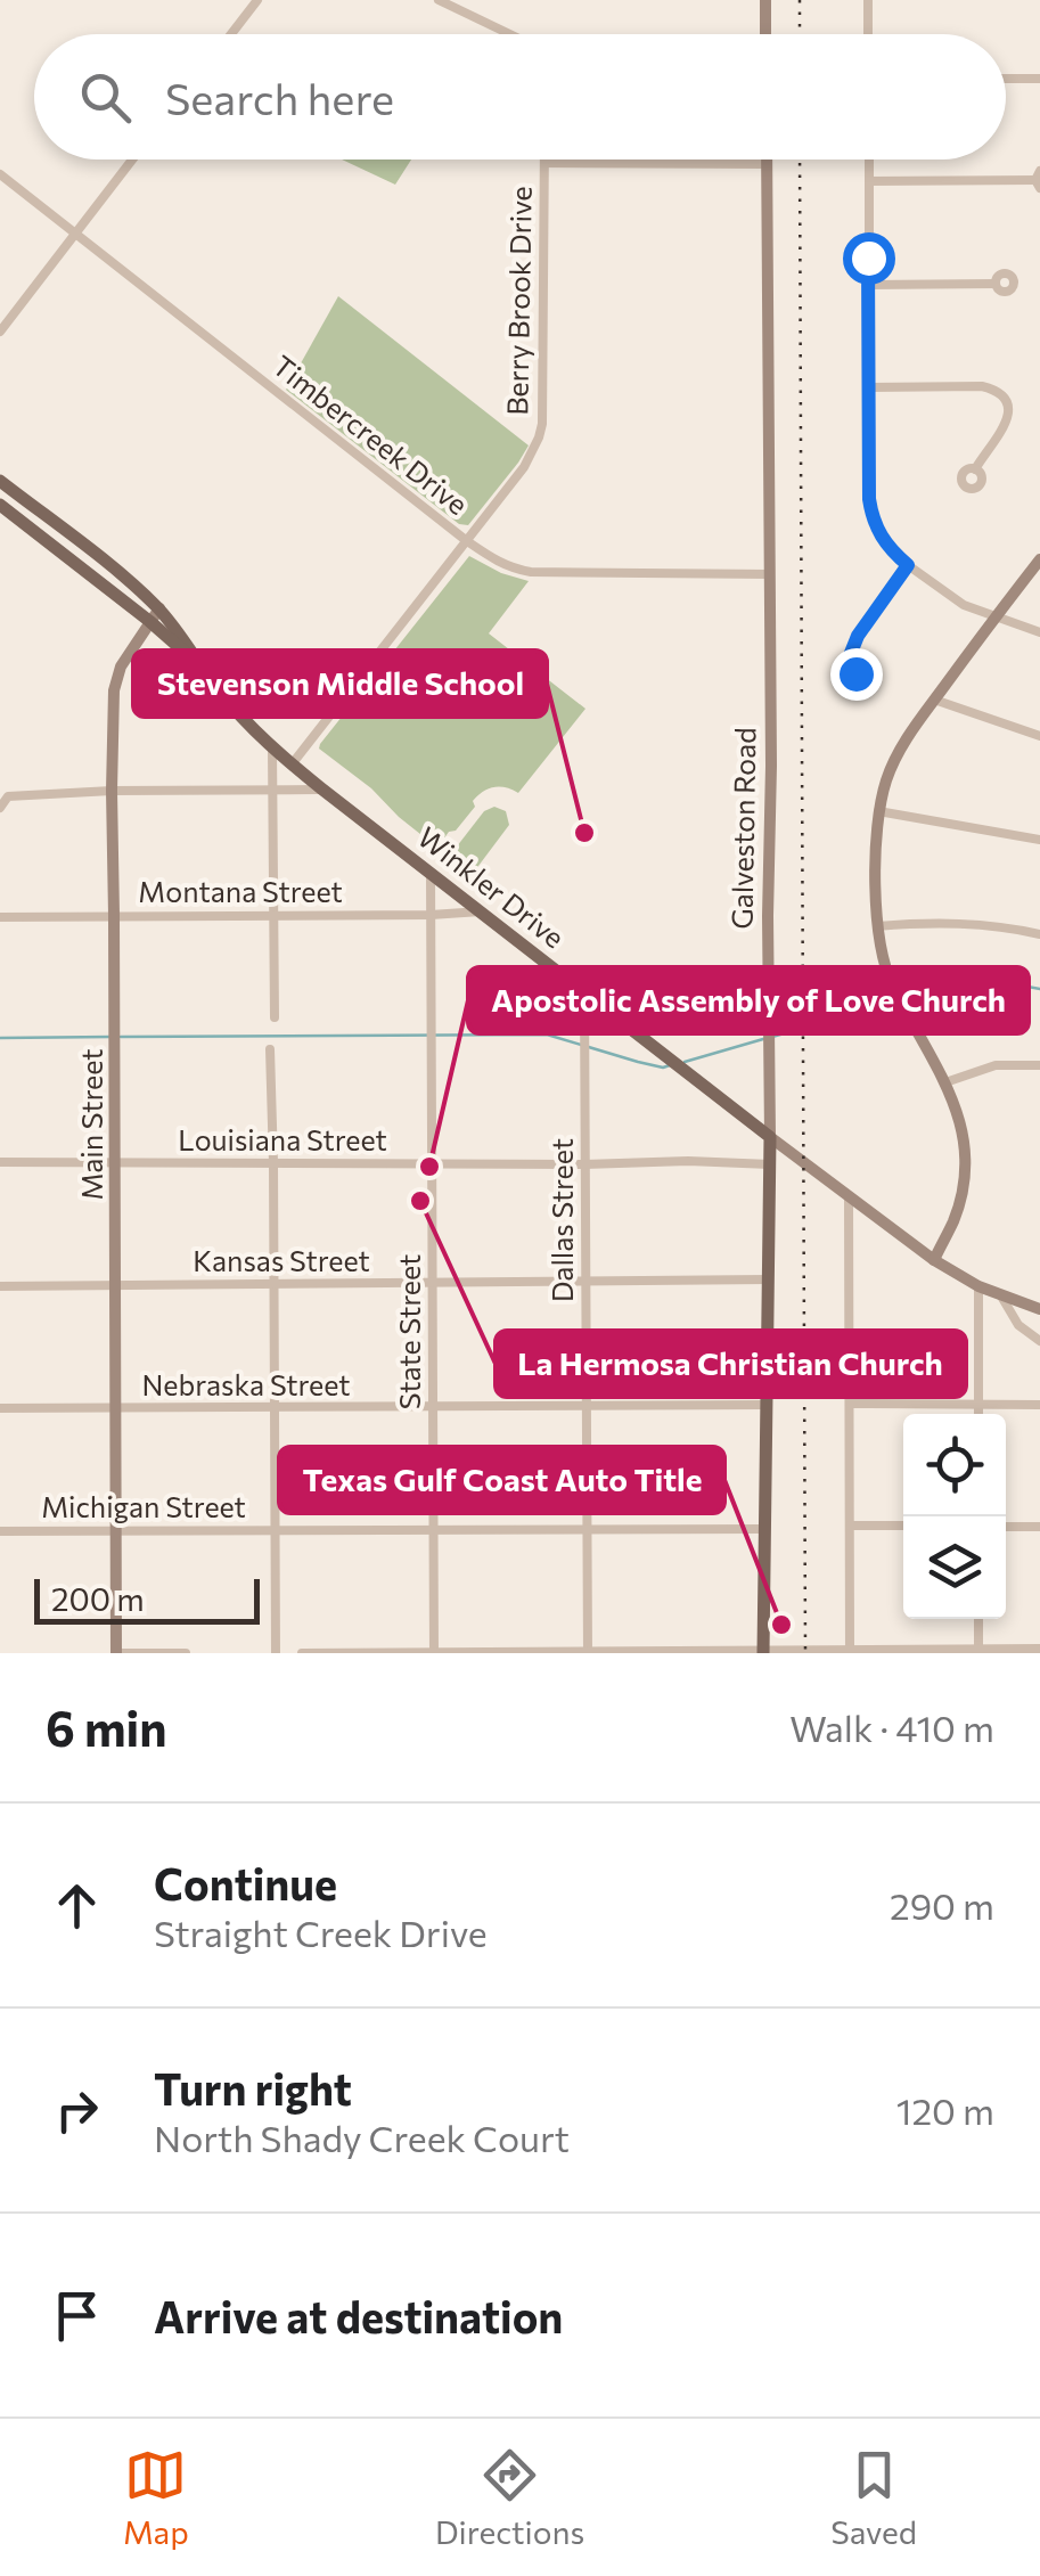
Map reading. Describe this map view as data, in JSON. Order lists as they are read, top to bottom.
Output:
{
  "streets": {
    "main road": ["Galveston Road", "Winkler Drive"],
    "street": [
      "Berry Brook Drive",
      "Timbercreek Drive",
      "Montana Street",
      "Main Street",
      "Louisiana Street",
      "Dallas Street",
      "Kansas Street",
      "State Street",
      "Nebraska Street",
      "Michigan Street"
    ]
  },
  "crossings": [
    ["Berry Brook Drive", "Timbercreek Drive"],
    ["Berry Brook Drive", "Winkler Drive"],
    ["Timbercreek Drive", "Galveston Road"],
    ["Galveston Road", "Winkler Drive"],
    ["Galveston Road", "Louisiana Street"],
    ["Galveston Road", "Kansas Street"],
    ["Galveston Road", "Nebraska Street"],
    ["Galveston Road", "Michigan Street"],
    ["Winkler Drive", "Montana Street"],
    ["Winkler Drive", "Main Street"],
    ["Winkler Drive", "Dallas Street"],
    ["Winkler Drive", "State Street"],
    ["Montana Street", "Main Street"],
    ["Montana Street", "State Street"],
    ["Main Street", "Louisiana Street"],
    ["Main Street", "Kansas Street"],
    ["Main Street", "Nebraska Street"],
    ["Main Street", "Michigan Street"],
    ["Louisiana Street", "Dallas Street"],
    ["Louisiana Street", "State Street"],
    ["Dallas Street", "Kansas Street"],
    ["Dallas Street", "Nebraska Street"],
    ["Dallas Street", "Michigan Street"],
    ["Kansas Street", "State Street"],
    ["State Street", "Nebraska Street"],
    ["State Street", "Michigan Street"]
  ],
  "places": [
    "Stevenson Middle School",
    "Apostolic Assembly of Love Church",
    "La Hermosa Christian Church",
    "Texas Gulf Coast Auto Title"
  ],
  "scale_bar": "200 m",
  "page": {
    "search": "Search here",
    "scale": "200 m",
    "heading": ["6 min", "Walk · 410 m"],
    "list": [
      ["Continue", "Straight Creek Drive", "290 m"],
      ["Turn right", "North Shady Creek Court", "120 m"],
      "Arrive at destination"
    ],
    "nav": ["Map", "Directions", "Saved"]
  }
}
